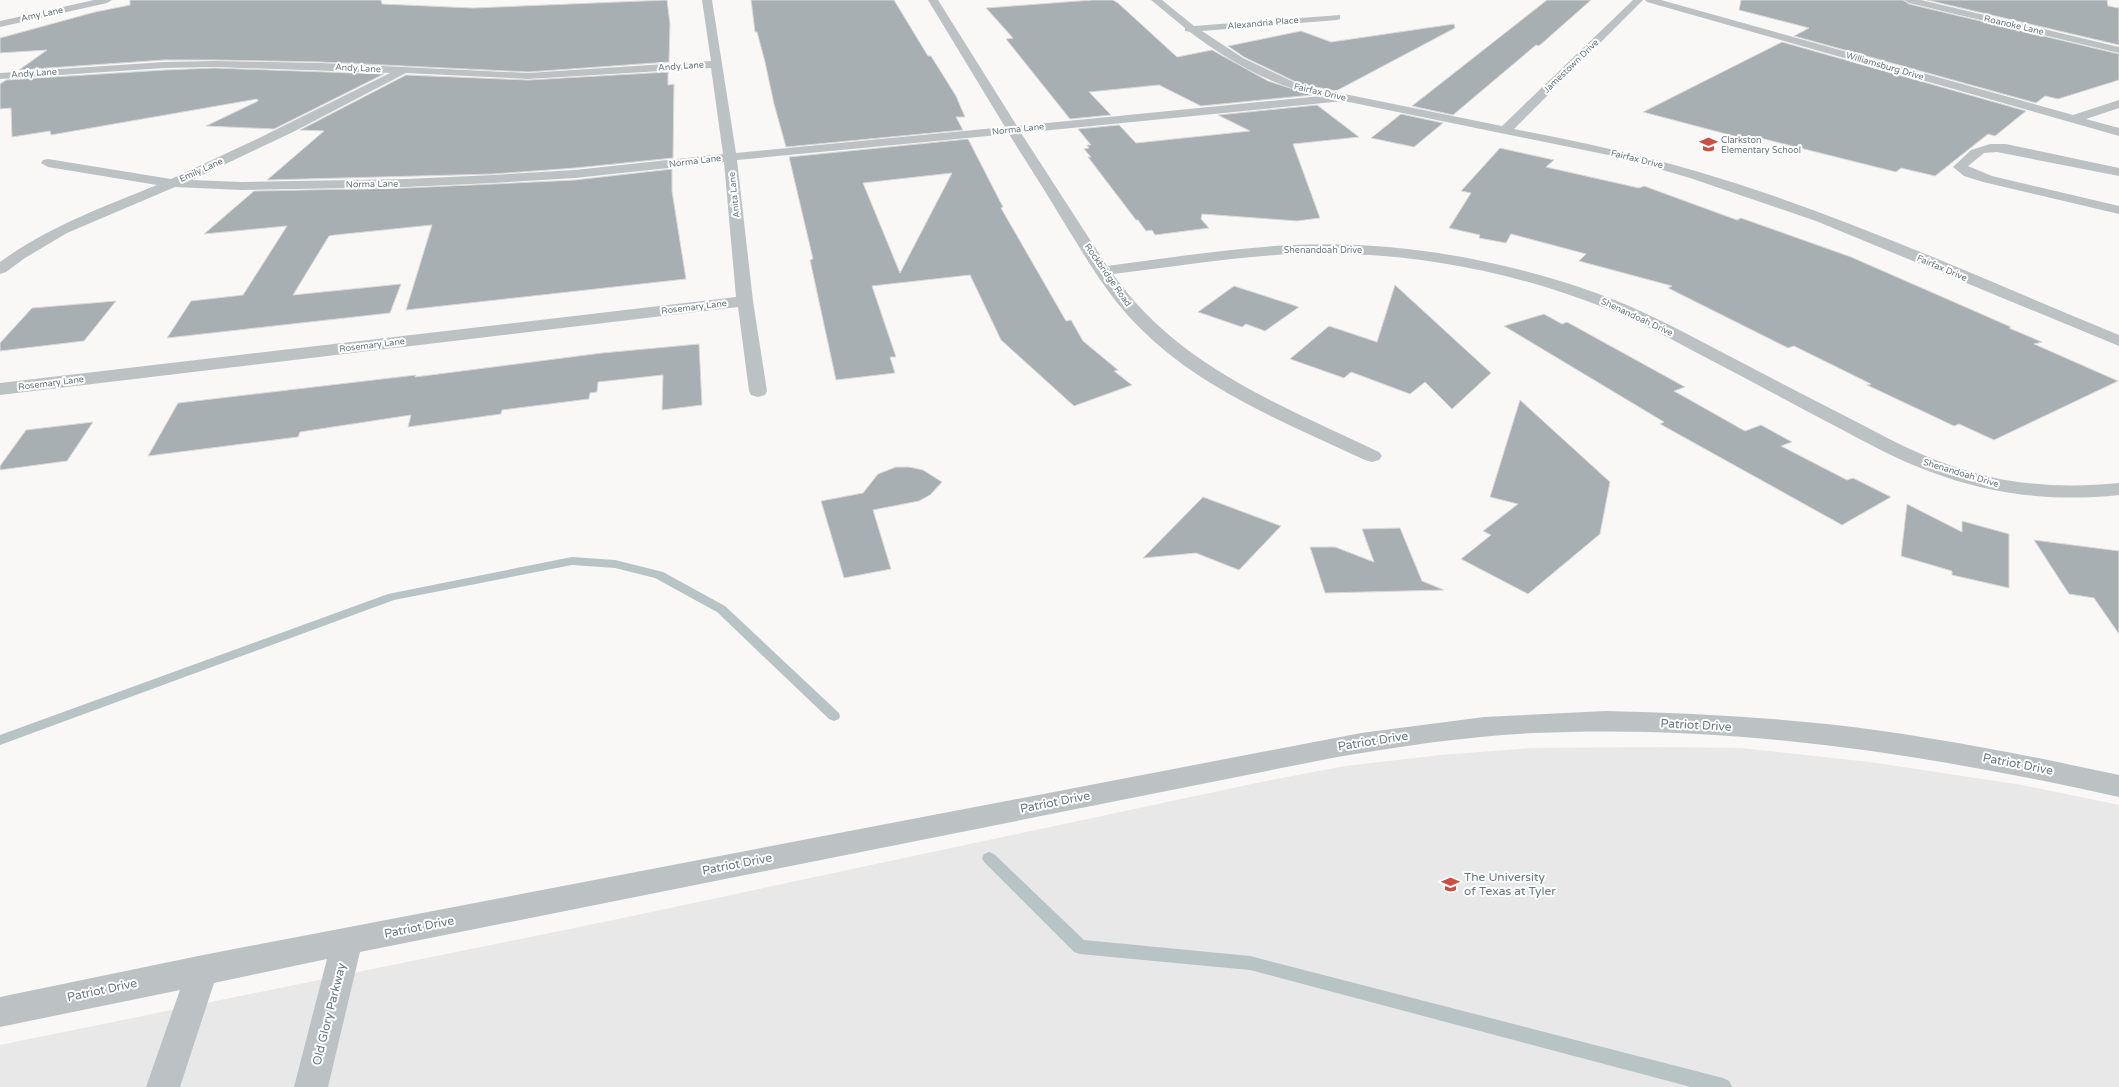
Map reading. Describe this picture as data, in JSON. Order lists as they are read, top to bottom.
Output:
{
  "streets": {
    "street": [
      "Amy Lane",
      "Alexandria Place",
      "Roanoke Lane",
      "Andy Lane",
      "Jamestown Drive",
      "Williamsburg Drive",
      "Fairfax Drive",
      "Norma Lane",
      "Emily Lane",
      "Anita Lane",
      "Shenandoah Drive",
      "Rockbridge Road",
      "Rosemary Lane",
      "Patriot Drive",
      "Old Glory Parkway"
    ]
  },
  "crossings": [
    ["Alexandria Place", "Fairfax Drive"],
    ["Andy Lane", "Emily Lane"],
    ["Andy Lane", "Anita Lane"],
    ["Jamestown Drive", "Fairfax Drive"],
    ["Fairfax Drive", "Norma Lane"],
    ["Norma Lane", "Emily Lane"],
    ["Norma Lane", "Anita Lane"],
    ["Norma Lane", "Rockbridge Road"],
    ["Anita Lane", "Rosemary Lane"],
    ["Shenandoah Drive", "Rockbridge Road"],
    ["Patriot Drive", "Old Glory Parkway"]
  ],
  "places": {
    "school or university": ["Clarkston Elementary School", "The University of Texas at Tyler"]
  }
}
